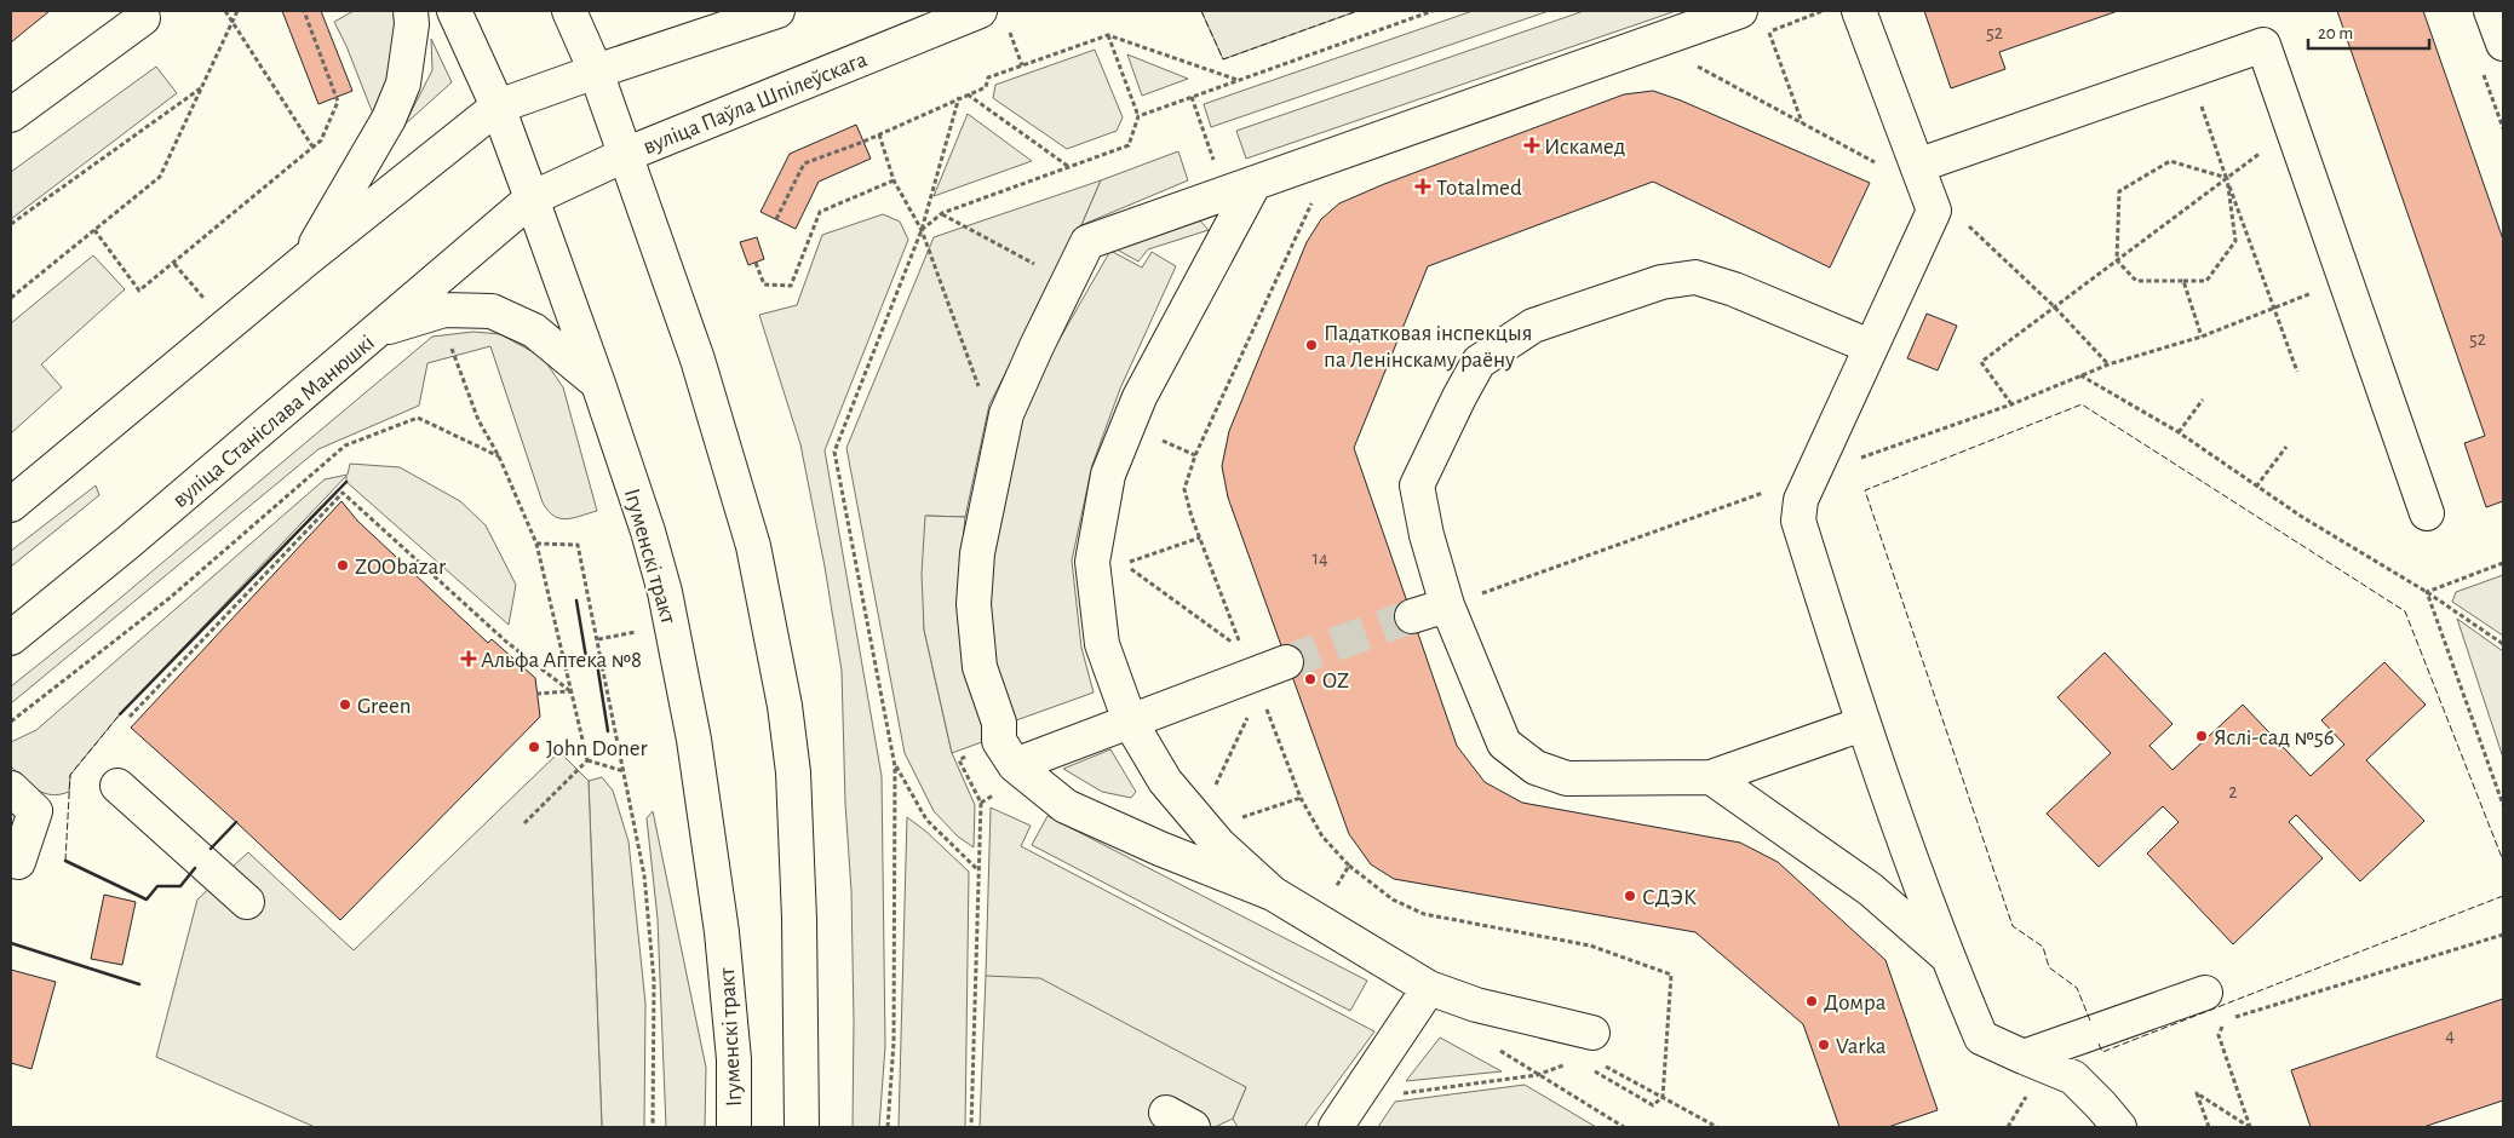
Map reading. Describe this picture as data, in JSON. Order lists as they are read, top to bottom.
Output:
{
  "streets": {
    "main road": ["вуліца Паўла Шпілеўскага", "вуліца Станіслава Манюшкі", "Ігуменскі тракт"]
  },
  "crossings": [
    ["вуліца Паўла Шпілеўскага", "вуліца Станіслава Манюшкі"],
    ["вуліца Паўла Шпілеўскага", "Ігуменскі тракт"],
    ["вуліца Станіслава Манюшкі", "Ігуменскі тракт"]
  ],
  "places": {
    "health": ["Искамед", "Totalmed", "Альфа Аптека №8"],
    "other": [
      "Падатковая інспекцыя па Ленінскаму раёну",
      "ZOObazar",
      "OZ",
      "Green",
      "Яслі-сад №56",
      "John Doner",
      "СДЭК",
      "Домра",
      "Varka"
    ]
  },
  "house_numbers": [
    "52",
    "52",
    "14",
    "2",
    "4"
  ],
  "scale_bar": "20 m"
}
